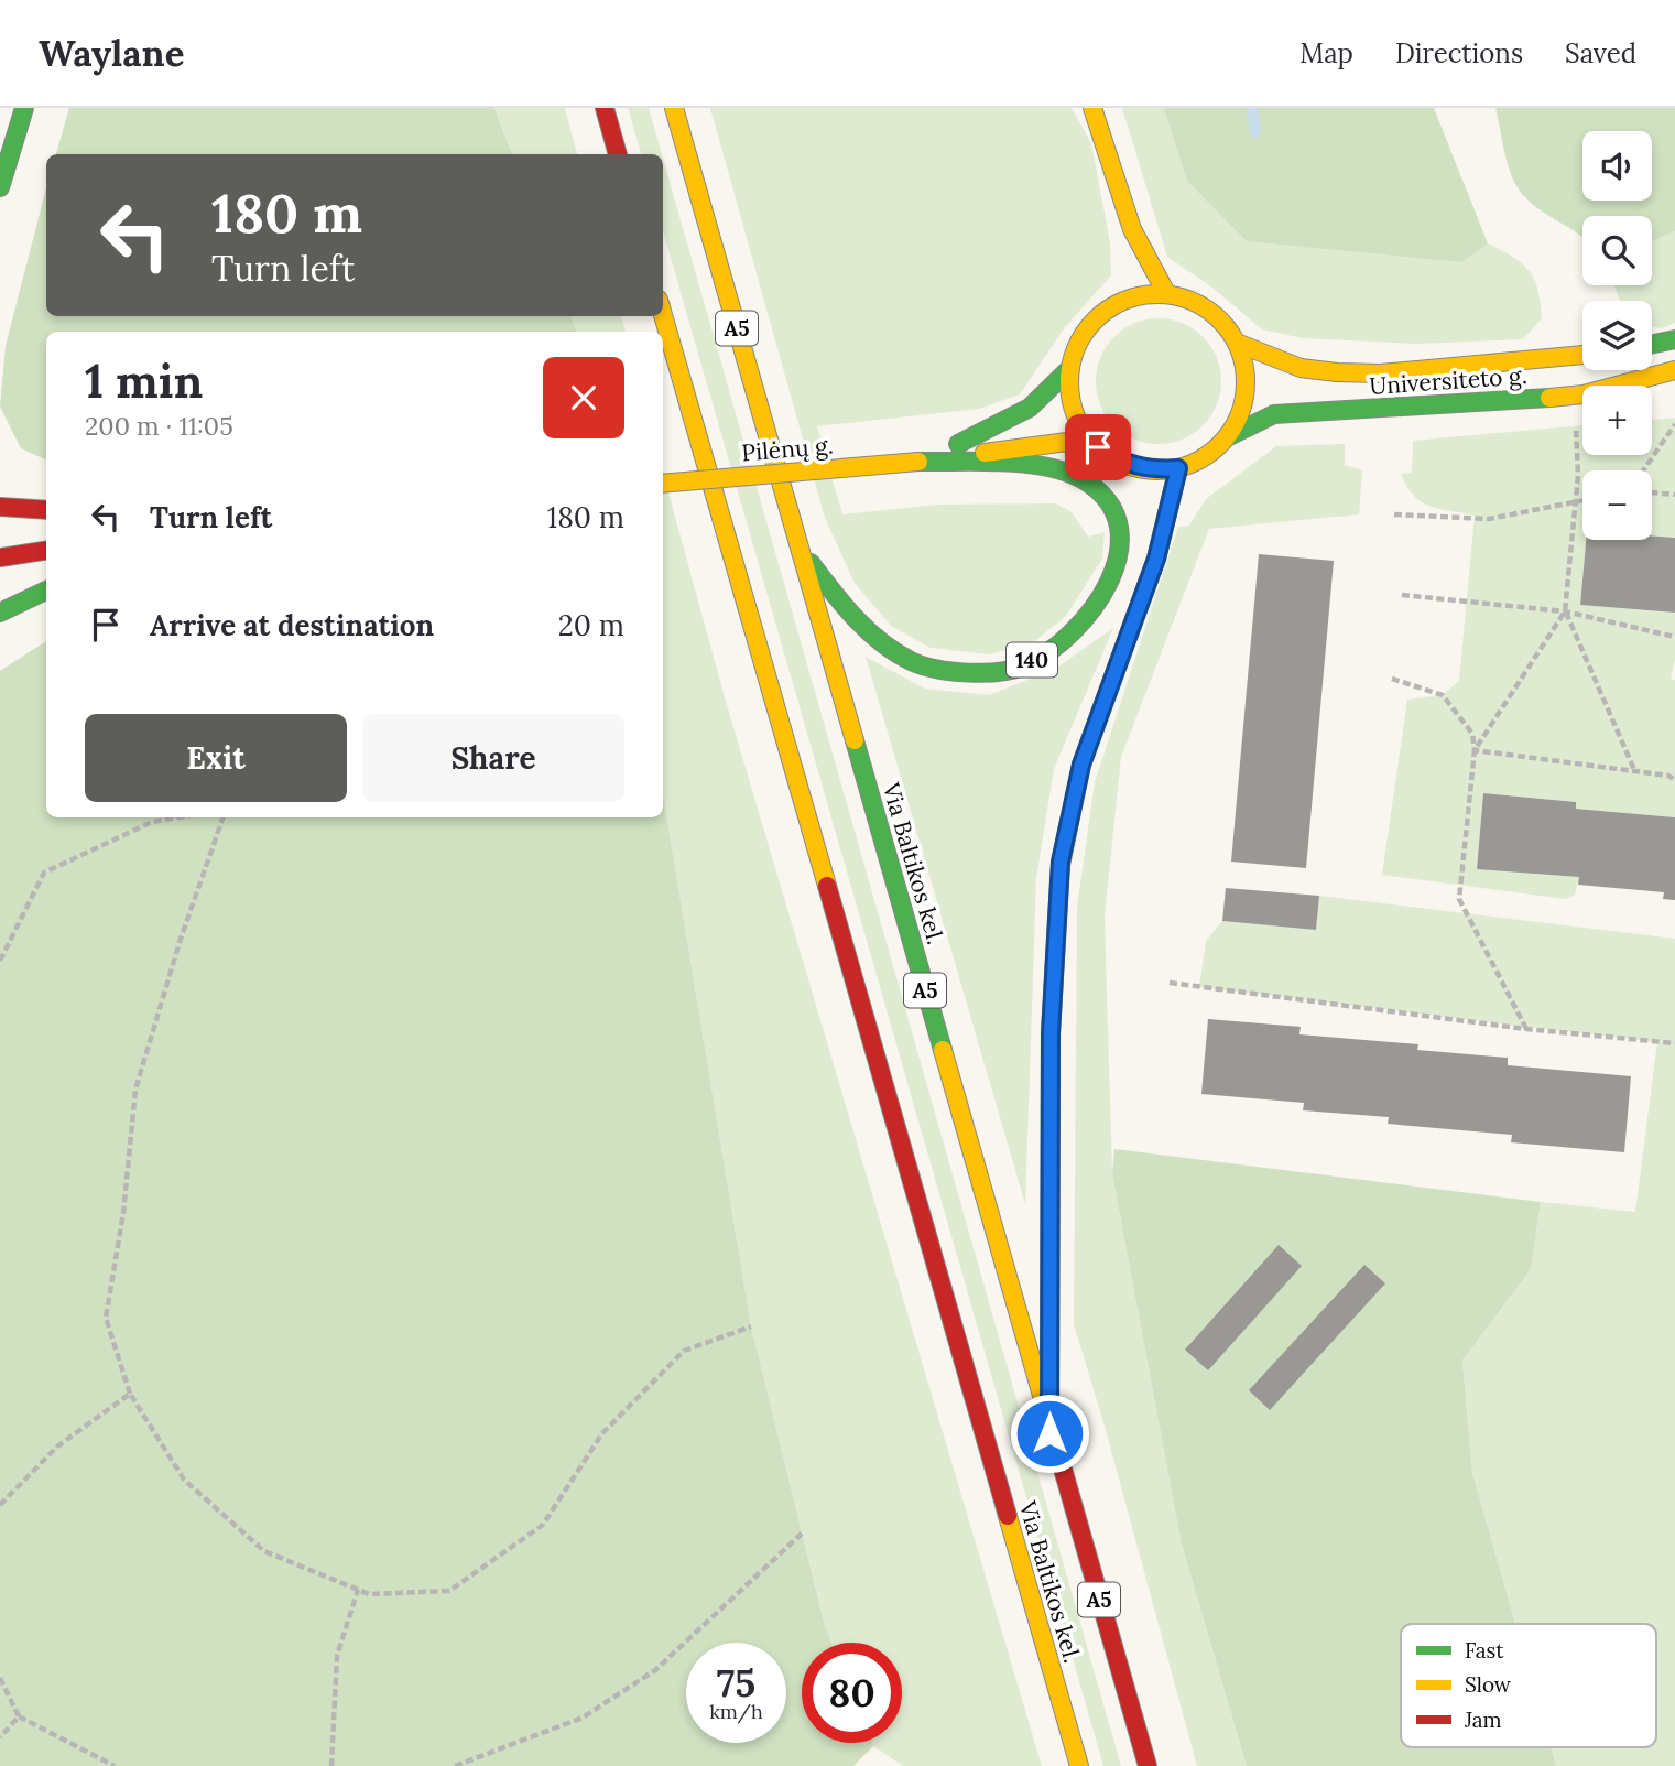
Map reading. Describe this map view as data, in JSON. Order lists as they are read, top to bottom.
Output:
{
  "streets": {
    "main road": [
      "A5",
      "Universiteto g.",
      "Pilėnų g.",
      "140",
      "Via Baltikos kel."
    ]
  },
  "crossings": [
    ["Universiteto g.", "Pilėnų g."],
    ["Pilėnų g.", "140"],
    ["140", "Via Baltikos kel."]
  ],
  "legend": ["Fast", "Slow", "Jam"],
  "page": {
    "header": "Waylane",
    "nav": ["Map", "Directions", "Saved"],
    "map_buttons": ["+", "−"],
    "turn": ["180 m", "Turn left"],
    "heading": ["1 min", "200 m · 11:05"],
    "list": [
      {
        "name": "Turn left",
        "value": "180 m"
      },
      {
        "name": "Arrive at destination",
        "value": "20 m"
      }
    ],
    "buttons": ["Exit", "Share"],
    "speed": "75 km/h",
    "limit": "80"
  }
}
